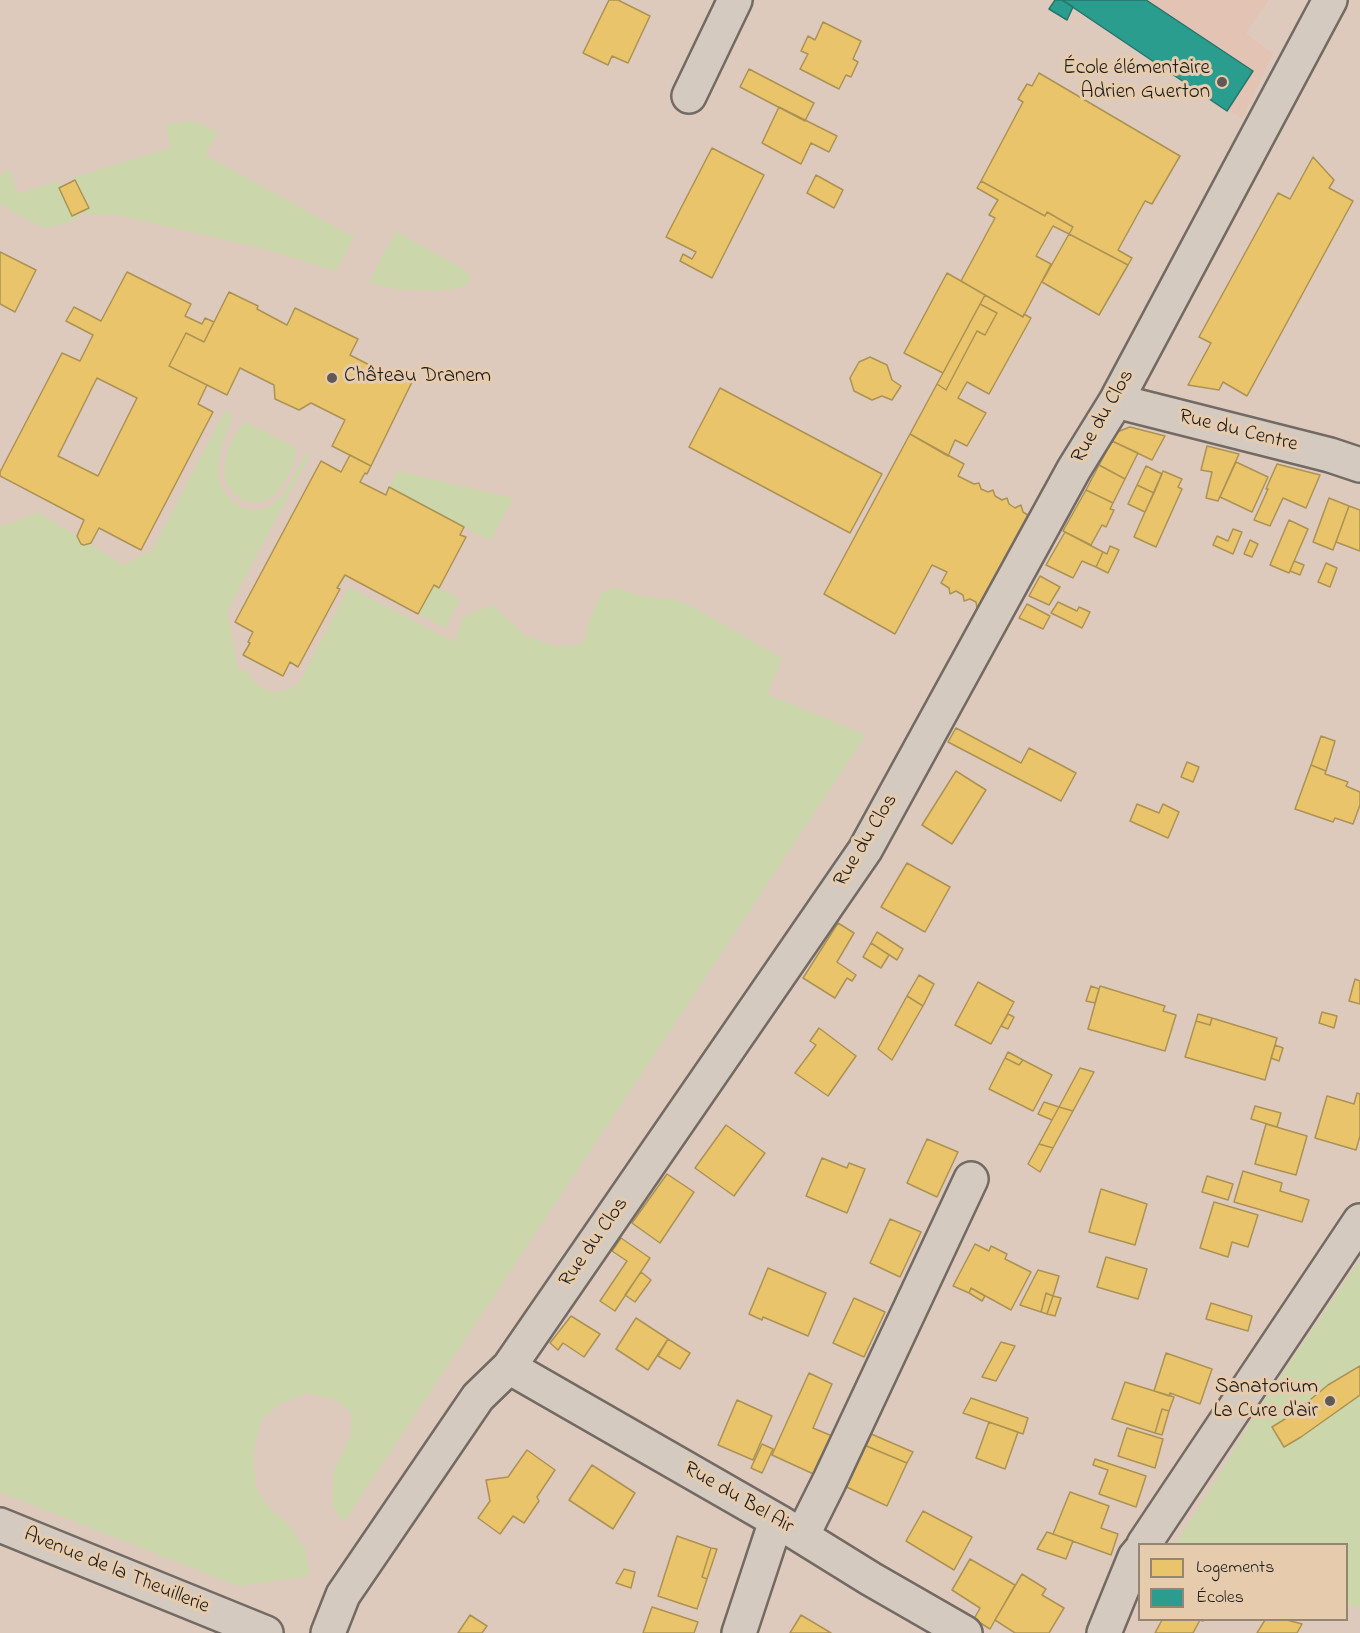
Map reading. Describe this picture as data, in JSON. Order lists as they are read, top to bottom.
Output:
{
  "streets": {
    "street": [
      "Rue du Clos",
      "Rue du Centre",
      "Rue du Bel Air",
      "Avenue de la Theuillerie"
    ]
  },
  "crossings": [
    ["Rue du Clos", "Rue du Centre"],
    ["Rue du Clos", "Rue du Bel Air"]
  ],
  "places": ["École élémentaire Adrien Guerton", "Château Dranem", "Sanatorium La Cure d'air"],
  "legend": ["Logements", "Écoles"]
}
